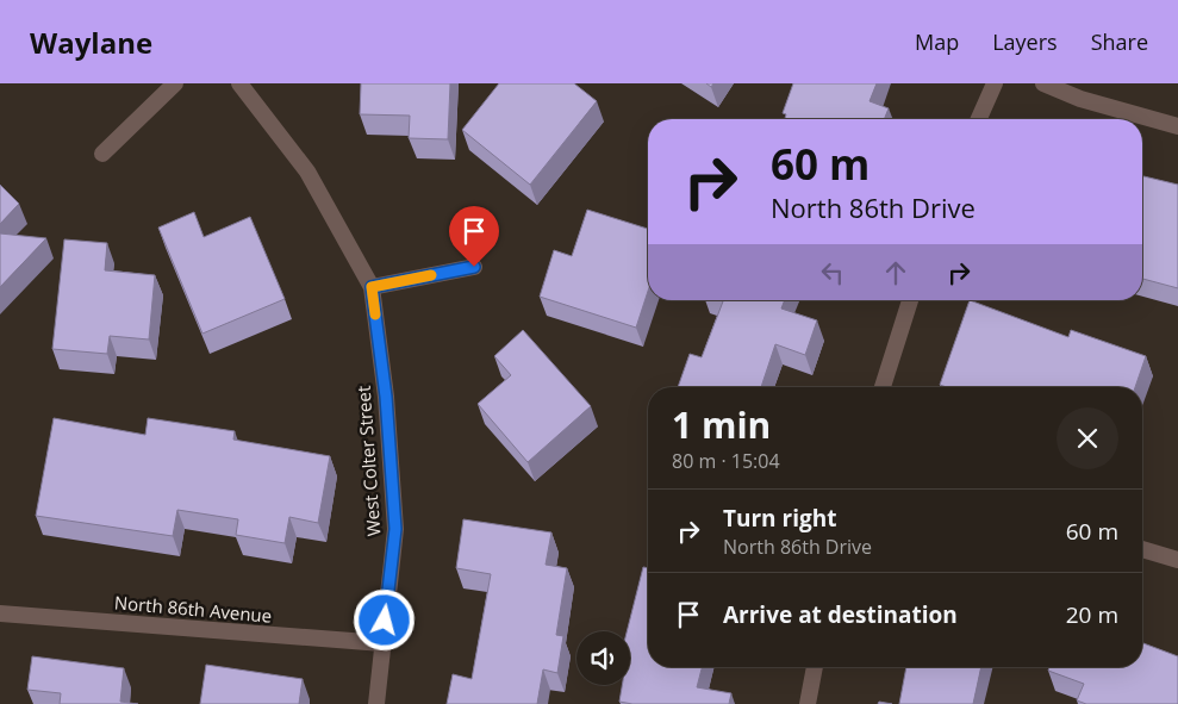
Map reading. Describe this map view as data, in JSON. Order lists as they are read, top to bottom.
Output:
{
  "streets": {
    "street": ["West Colter Street", "North 86th Avenue"]
  },
  "crossings": [
    ["West Colter Street", "North 86th Avenue"]
  ],
  "page": {
    "header": "Waylane",
    "nav": ["Map", "Layers", "Share"],
    "turn": ["60 m", "North 86th Drive"],
    "heading": ["1 min", "80 m · 15:04"],
    "list": [
      {
        "name": "Turn right",
        "note": "North 86th Drive",
        "value": "60 m"
      },
      {
        "name": "Arrive at destination",
        "value": "20 m"
      }
    ]
  }
}
